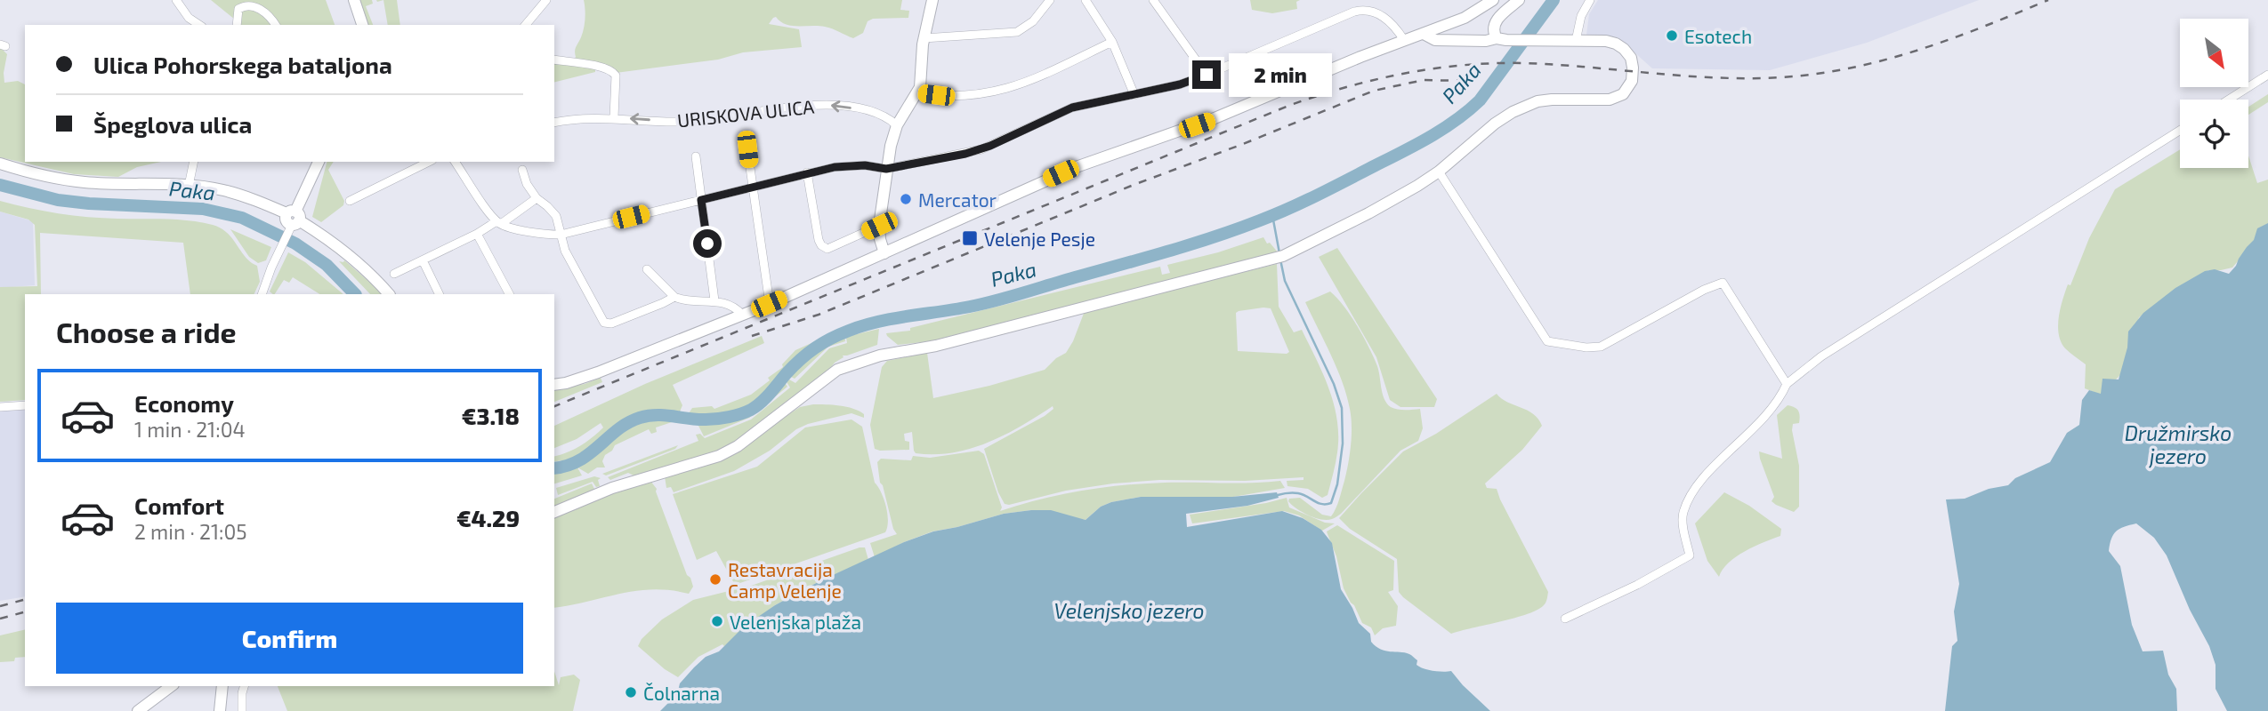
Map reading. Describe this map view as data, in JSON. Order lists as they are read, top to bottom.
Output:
{
  "streets": {
    "street": ["URISKOVA ULICA"]
  },
  "one_way": ["URISKOVA ULICA"],
  "water": ["Paka", "Družmirsko jezero", "Velenjsko jezero"],
  "places": {
    "other": [
      "Esotech",
      "Mercator",
      "Restavracija Camp Velenje",
      "Velenjska plaža",
      "Čolnarna"
    ],
    "transit": ["Velenje Pesje"]
  },
  "north": "bottom right",
  "page": {
    "banner": ["Ulica Pohorskega bataljona", "Špeglova ulica"],
    "bubble": "2 min",
    "heading": "Choose a ride",
    "list": [
      {
        "name": "Economy",
        "note": "1 min · 21:04",
        "value": "€3.18"
      },
      {
        "name": "Comfort",
        "note": "2 min · 21:05",
        "value": "€4.29"
      }
    ],
    "buttons": "Confirm"
  }
}
